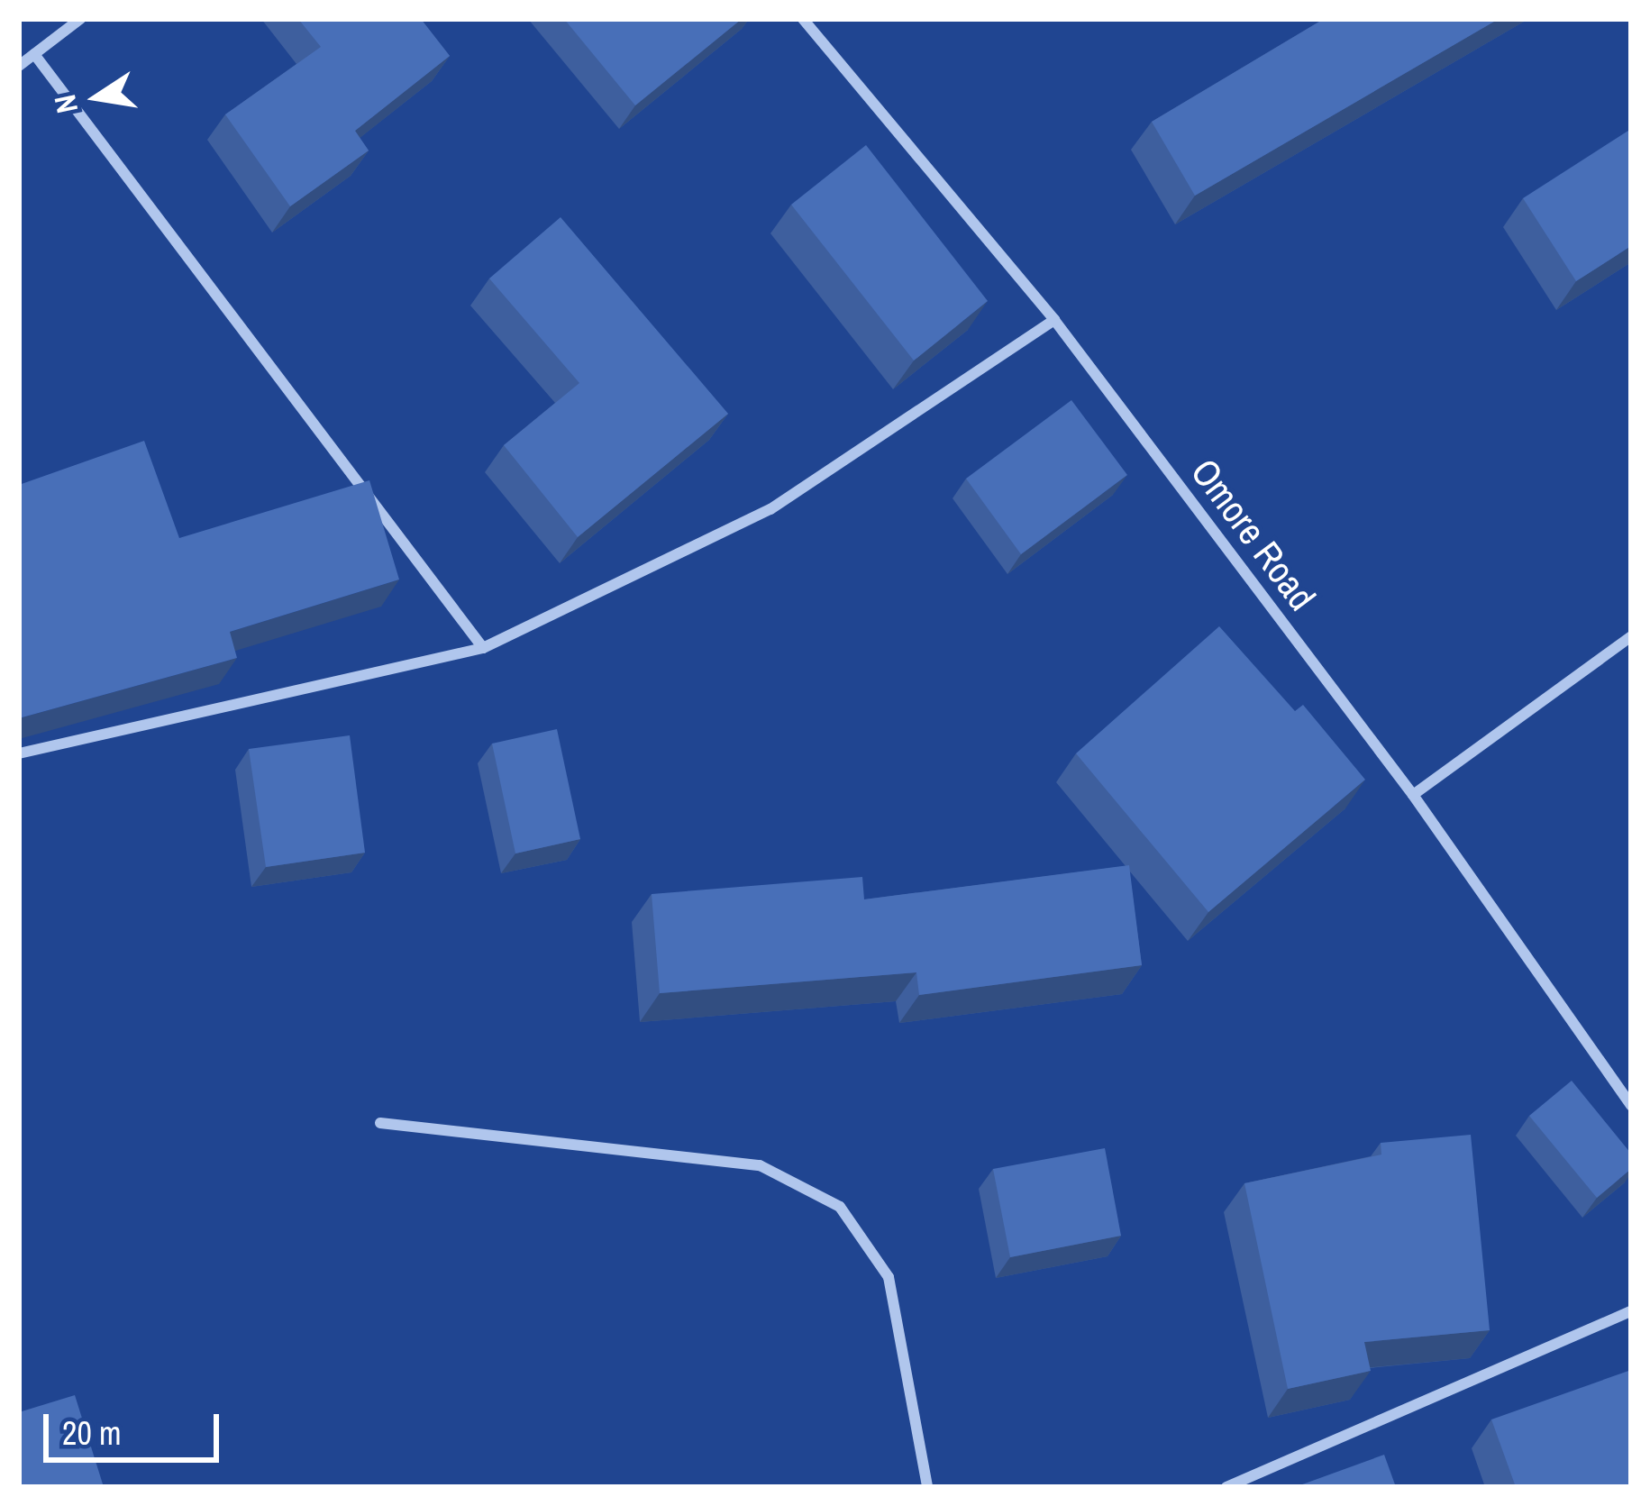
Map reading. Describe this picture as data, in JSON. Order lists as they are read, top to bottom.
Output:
{
  "streets": {
    "street": ["Omore Road"]
  },
  "scale_bar": "20 m",
  "north": "left"
}
